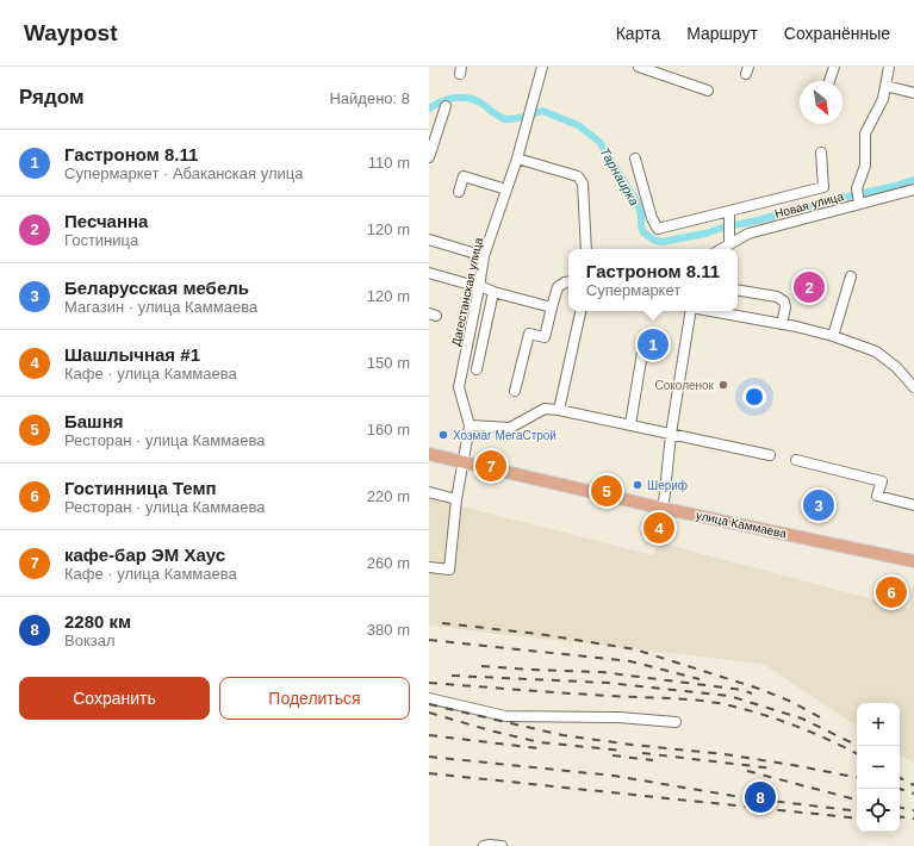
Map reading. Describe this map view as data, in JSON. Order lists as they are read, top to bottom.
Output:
{
  "streets": {
    "main road": ["улица Каммаева"],
    "street": ["Новая улица", "Дагестанская улица"]
  },
  "crossings": [
    ["Дагестанская улица", "улица Каммаева"]
  ],
  "water": ["Тарнаирка"],
  "places": ["Соколенок", "Хозмаг МегаСтрой", "Шериф"],
  "north": "bottom right",
  "page": {
    "header": "Waypost",
    "nav": ["Карта", "Маршрут", "Сохранённые"],
    "heading": ["Рядом", "Найдено: 8"],
    "list": [
      {
        "mark": "1",
        "name": "Гастроном 8.11",
        "note": "Супермаркет · Абаканская улица",
        "value": "110 m"
      },
      {
        "mark": "2",
        "name": "Песчанна",
        "note": "Гостиница",
        "value": "120 m"
      },
      {
        "mark": "3",
        "name": "Беларусская мебель",
        "note": "Магазин · улица Каммаева",
        "value": "120 m"
      },
      {
        "mark": "4",
        "name": "Шашлычная #1",
        "note": "Кафе · улица Каммаева",
        "value": "150 m"
      },
      {
        "mark": "5",
        "name": "Башня",
        "note": "Ресторан · улица Каммаева",
        "value": "160 m"
      },
      {
        "mark": "6",
        "name": "Гостинница Темп",
        "note": "Ресторан · улица Каммаева",
        "value": "220 m"
      },
      {
        "mark": "7",
        "name": "кафе-бар ЭМ Хаус",
        "note": "Кафе · улица Каммаева",
        "value": "260 m"
      },
      {
        "mark": "8",
        "name": "2280 км",
        "note": "Вокзал",
        "value": "380 m"
      }
    ],
    "popup": ["Гастроном 8.11", "Супермаркет"],
    "pins": [
      "2",
      "1",
      "7",
      "5",
      "3",
      "4",
      "6",
      "8"
    ],
    "buttons": ["Сохранить", "Поделиться"],
    "map_buttons": ["+", "−"]
  }
}
